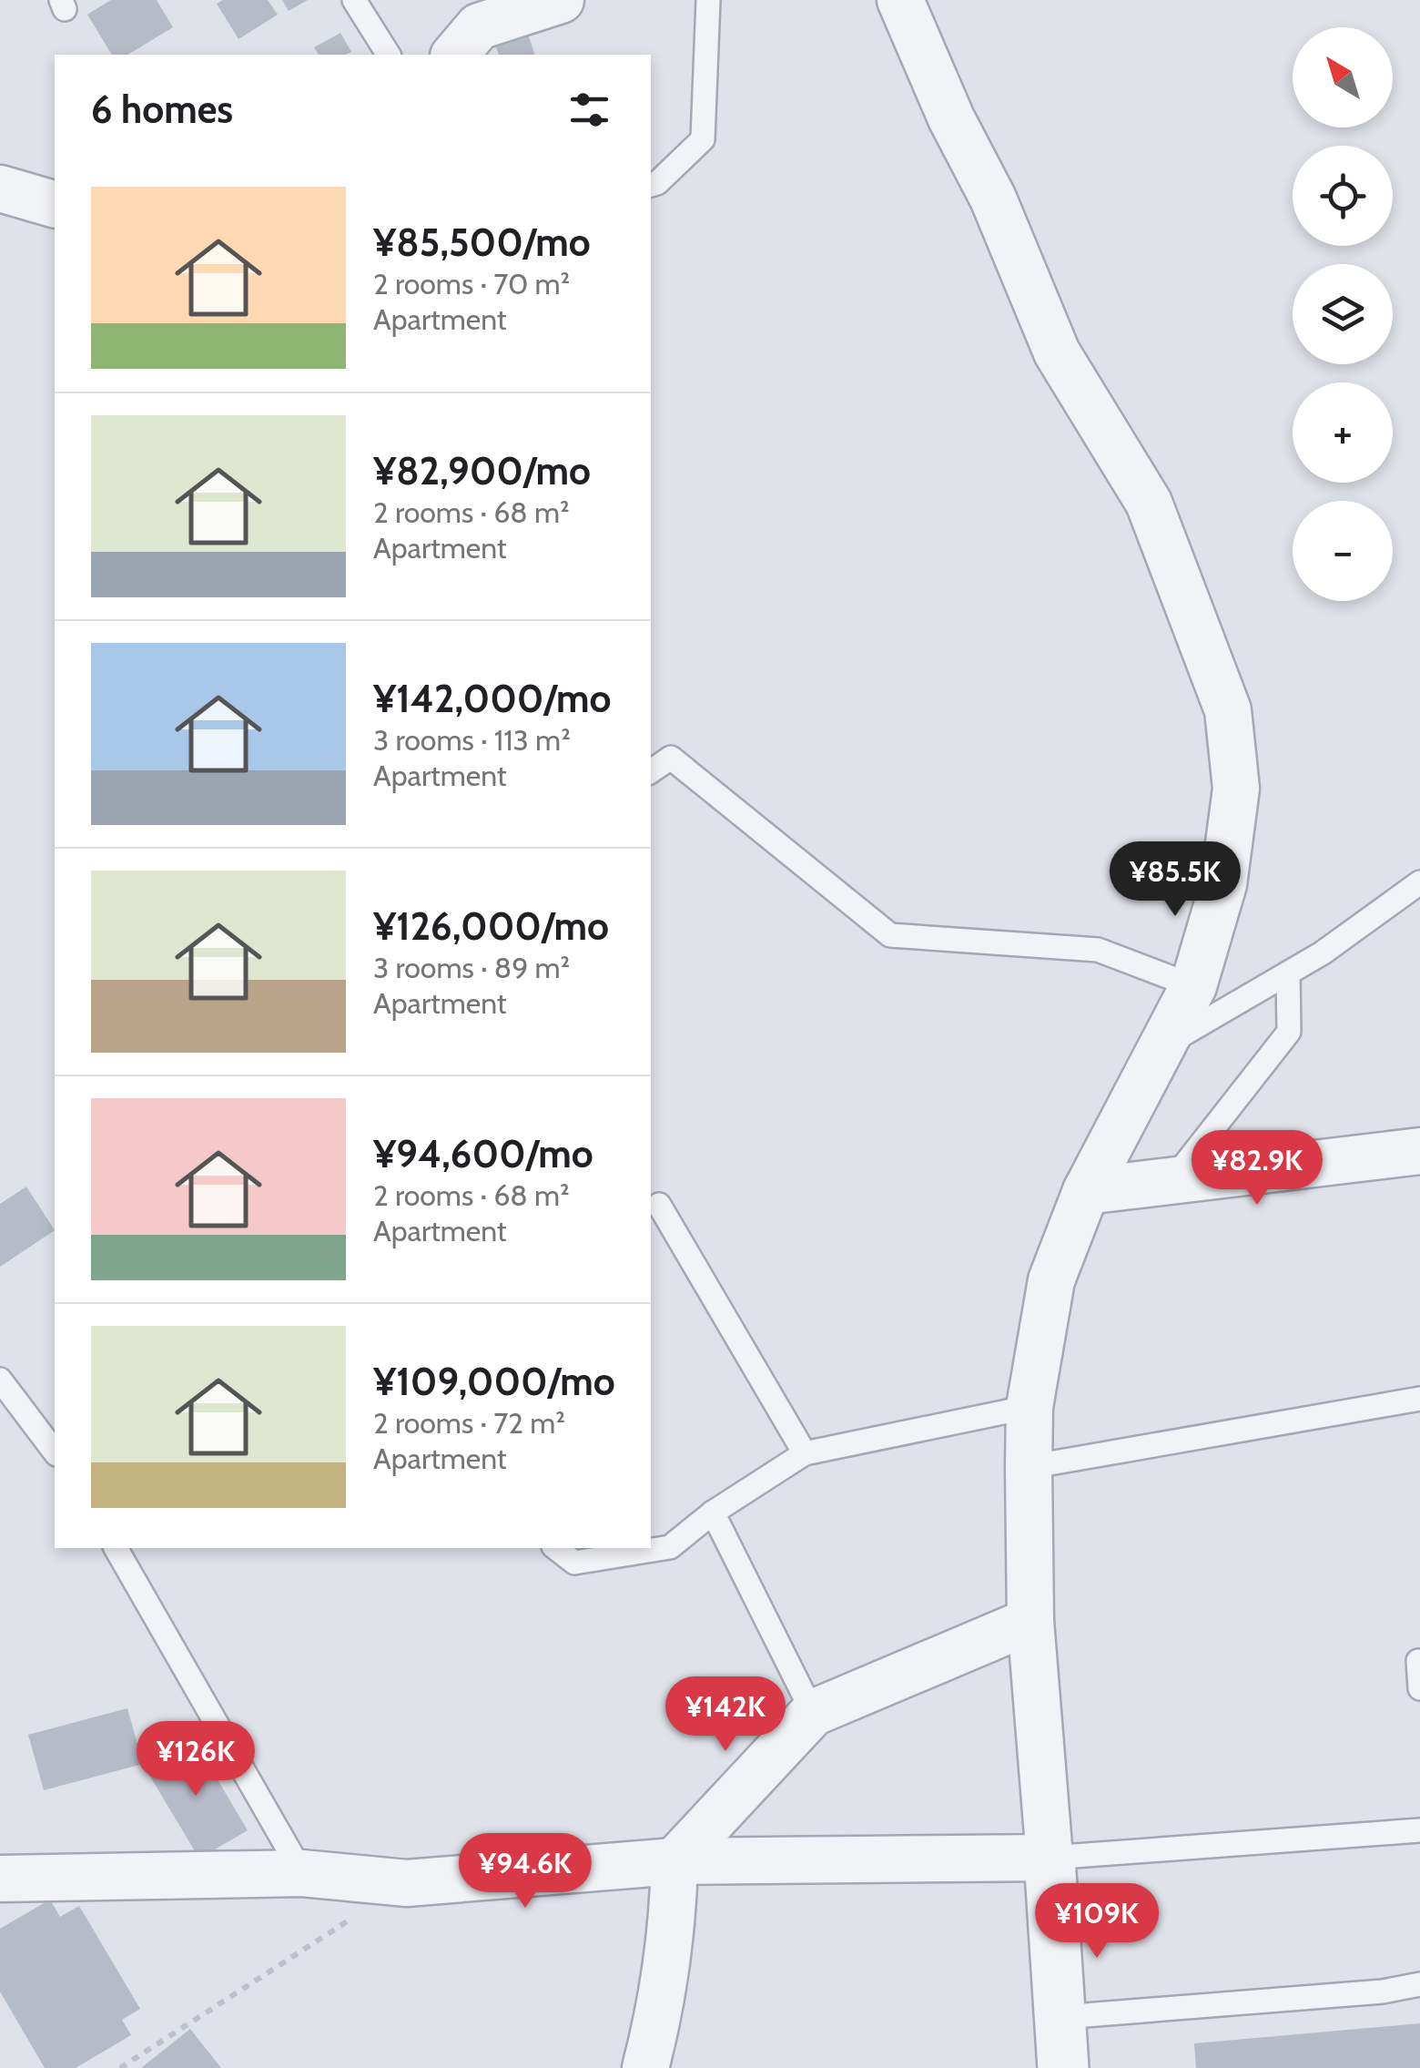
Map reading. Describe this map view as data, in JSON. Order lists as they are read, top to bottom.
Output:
{
  "north": "top left",
  "page": {
    "map_buttons": ["+", "−"],
    "heading": "6 homes",
    "list": [
      {
        "name": "¥85,500/mo",
        "note": "2 rooms · 70 m² · Apartment"
      },
      {
        "name": "¥82,900/mo",
        "note": "2 rooms · 68 m² · Apartment"
      },
      {
        "name": "¥142,000/mo",
        "note": "3 rooms · 113 m² · Apartment"
      },
      {
        "name": "¥126,000/mo",
        "note": "3 rooms · 89 m² · Apartment"
      },
      {
        "name": "¥94,600/mo",
        "note": "2 rooms · 68 m² · Apartment"
      },
      {
        "name": "¥109,000/mo",
        "note": "2 rooms · 72 m² · Apartment"
      }
    ],
    "price": [
      "¥85.5K",
      "¥82.9K",
      "¥142K",
      "¥126K",
      "¥94.6K",
      "¥109K"
    ]
  }
}
